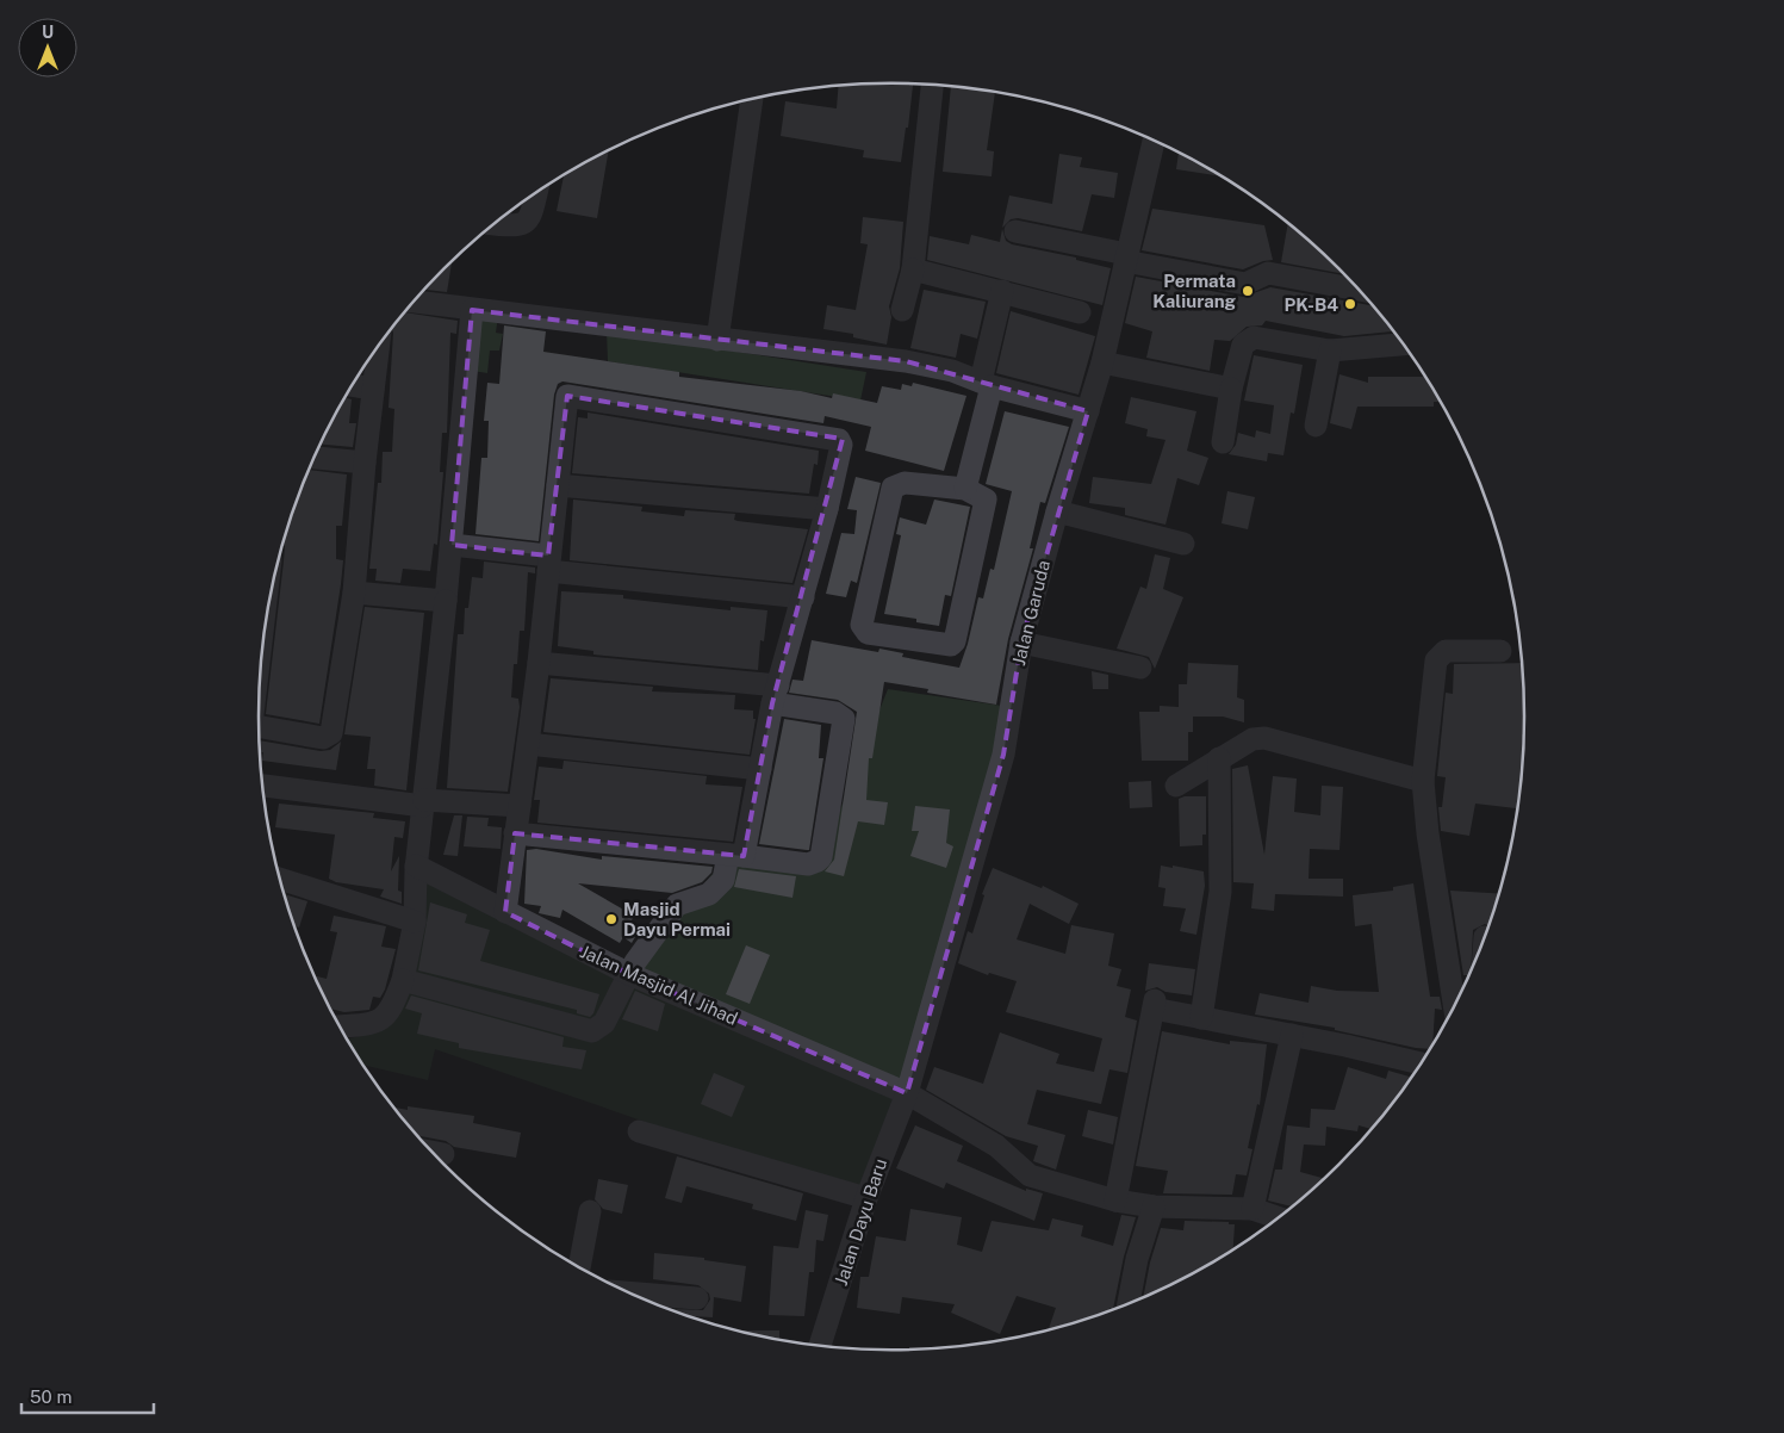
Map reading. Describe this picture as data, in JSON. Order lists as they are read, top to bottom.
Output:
{
  "streets": {
    "street": ["Jalan Garuda", "Jalan Masjid Al Jihad", "Jalan Dayu Baru"]
  },
  "crossings": [
    ["Jalan Garuda", "Jalan Masjid Al Jihad"],
    ["Jalan Garuda", "Jalan Dayu Baru"],
    ["Jalan Masjid Al Jihad", "Jalan Dayu Baru"]
  ],
  "places": ["Permata Kaliurang", "PK-B4", "Masjid Dayu Permai"],
  "scale_bar": "50 m",
  "north": "top"
}
